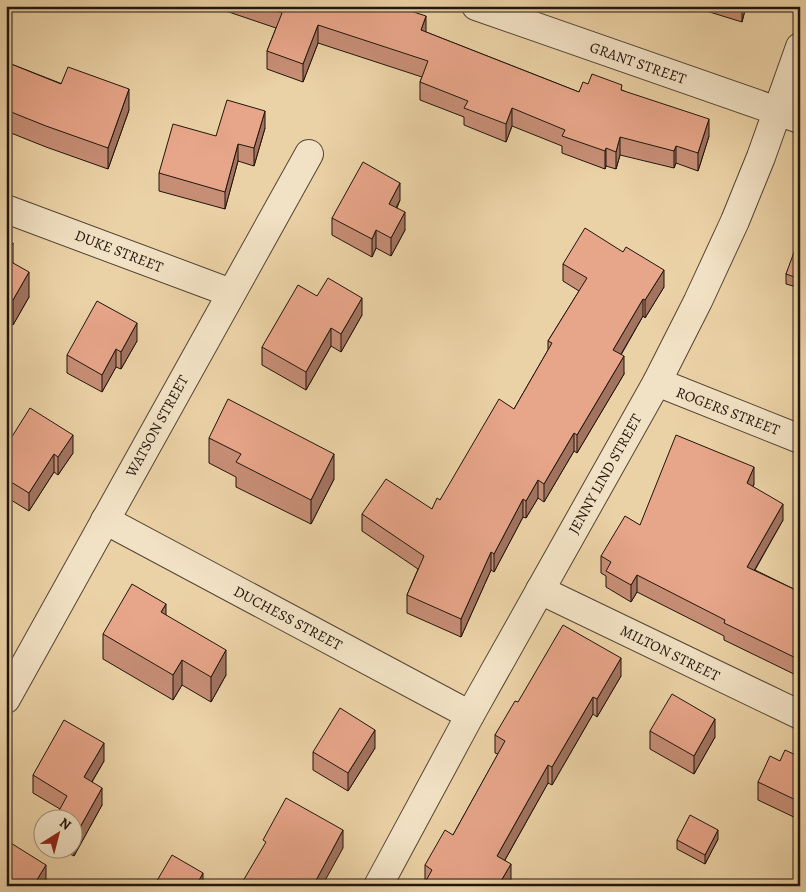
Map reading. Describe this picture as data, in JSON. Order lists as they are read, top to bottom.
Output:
{
  "streets": {
    "street": [
      "GRANT STREET",
      "DUKE STREET",
      "ROGERS STREET",
      "WATSON STREET",
      "JENNY LIND STREET",
      "DUCHESS STREET",
      "MILTON STREET"
    ]
  },
  "crossings": [
    ["GRANT STREET", "JENNY LIND STREET"],
    ["DUKE STREET", "WATSON STREET"],
    ["ROGERS STREET", "JENNY LIND STREET"],
    ["WATSON STREET", "DUCHESS STREET"],
    ["JENNY LIND STREET", "DUCHESS STREET"],
    ["JENNY LIND STREET", "MILTON STREET"]
  ],
  "north": "top right"
}
